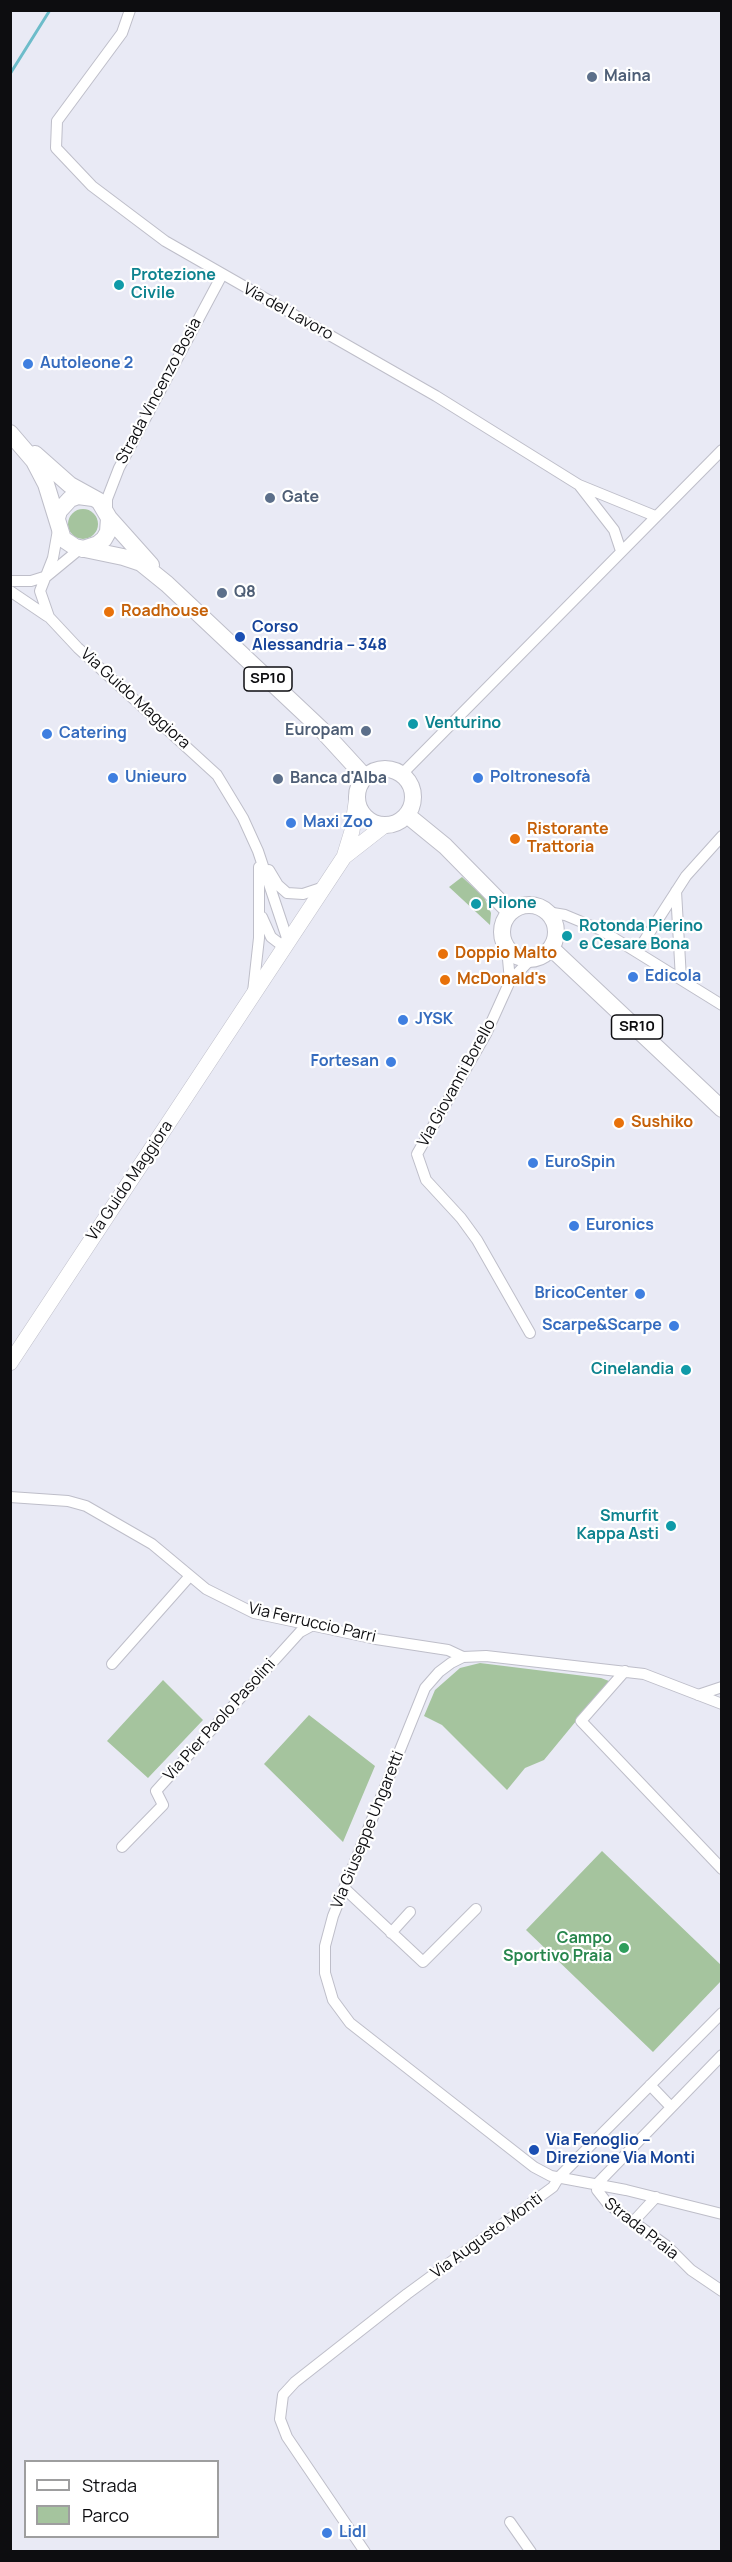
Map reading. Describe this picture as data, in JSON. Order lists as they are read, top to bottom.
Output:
{
  "streets": {
    "main road": ["SP10", "SR10"],
    "street": [
      "Via del Lavoro",
      "Strada Vincenzo Bosia",
      "Via Guido Maggiora",
      "Via Giovanni Borello",
      "Via Ferruccio Parri",
      "Via Pier Paolo Pasolini",
      "Via Giuseppe Ungaretti",
      "Strada Praia",
      "Via Augusto Monti"
    ]
  },
  "crossings": [
    ["Via del Lavoro", "Strada Vincenzo Bosia"],
    ["Strada Vincenzo Bosia", "SP10"],
    ["Strada Vincenzo Bosia", "Via Guido Maggiora"],
    ["SP10", "Via Guido Maggiora"],
    ["SR10", "Via Giovanni Borello"],
    ["Via Ferruccio Parri", "Via Pier Paolo Pasolini"],
    ["Via Ferruccio Parri", "Via Giuseppe Ungaretti"],
    ["Via Giuseppe Ungaretti", "Strada Praia"],
    ["Via Giuseppe Ungaretti", "Via Augusto Monti"]
  ],
  "places": [
    "Maina",
    "Protezione Civile",
    "Autoleone 2",
    "Gate",
    "Q8",
    "Roadhouse",
    "Corso Alessandria – 348",
    "Venturino",
    "Europam",
    "Catering",
    "Unieuro",
    "Poltronesofà",
    "Banca d'Alba",
    "Maxi Zoo",
    "Ristorante Trattoria",
    "Pilone",
    "Rotonda Pierino e Cesare Bona",
    "Doppio Malto",
    "Edicola",
    "McDonald's",
    "JYSK",
    "Fortesan",
    "Sushiko",
    "EuroSpin",
    "Euronics",
    "BricoCenter",
    "Scarpe&Scarpe",
    "Cinelandia",
    "Smurfit Kappa Asti",
    "Campo Sportivo Praia",
    "Via Fenoglio – Direzione Via Monti",
    "Lidl"
  ],
  "legend": ["Strada", "Parco"]
}
